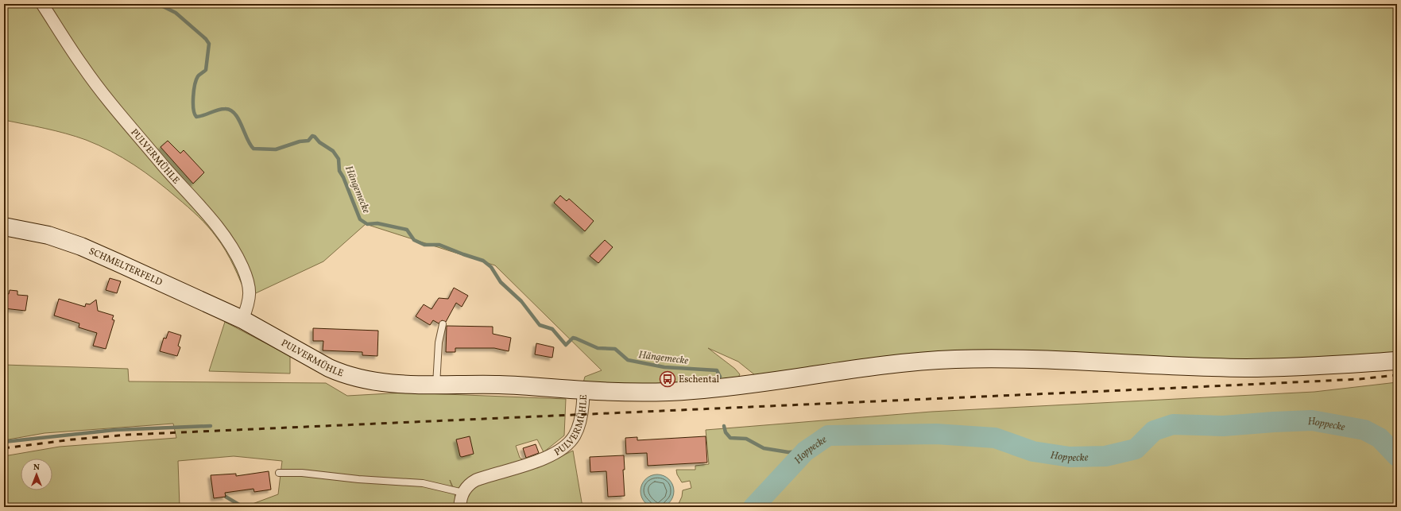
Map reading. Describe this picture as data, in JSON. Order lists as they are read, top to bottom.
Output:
{
  "streets": {
    "main road": ["PULVERMÜHLE", "SCHMELTERFELD"]
  },
  "crossings": [
    ["PULVERMÜHLE", "SCHMELTERFELD"]
  ],
  "water": ["Hängemecke", "Hoppecke"],
  "places": {
    "bus stop": ["Eschental"]
  },
  "north": "top"
}
